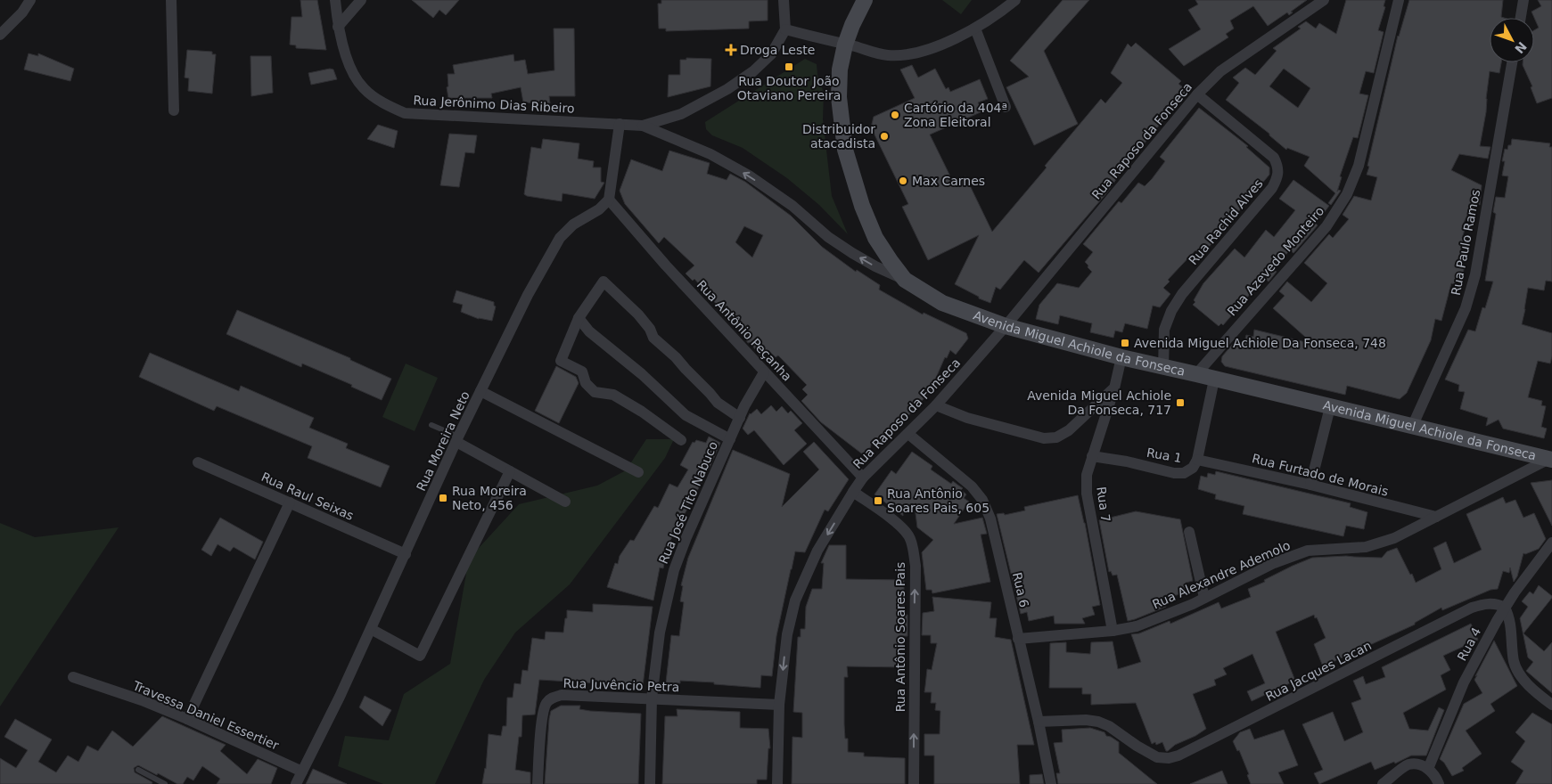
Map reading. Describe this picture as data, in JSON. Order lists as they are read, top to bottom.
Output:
{
  "streets": {
    "street": [
      "Rua Jerônimo Dias Ribeiro",
      "Rua Raposo da Fonseca",
      "Rua Rachid Alves",
      "Rua Paulo Ramos",
      "Rua Azevedo Monteiro",
      "Rua Antônio Peçanha",
      "Avenida Miguel Achiole da Fonseca",
      "Rua Moreira Neto",
      "Rua 1",
      "Rua Furtado de Morais",
      "Rua Raul Seixas",
      "Rua José Tito Nabuco",
      "Rua 7",
      "Rua Alexandre Ademolo",
      "Rua 6",
      "Rua Antônio Soares Pais",
      "Rua 4",
      "Rua Jacques Lacan",
      "Rua Juvêncio Petra",
      "Travessa Daniel Essertier"
    ]
  },
  "crossings": [
    ["Rua Jerônimo Dias Ribeiro", "Avenida Miguel Achiole da Fonseca"],
    ["Rua Raposo da Fonseca", "Rua Rachid Alves"],
    ["Rua Raposo da Fonseca", "Rua Antônio Peçanha"],
    ["Rua Raposo da Fonseca", "Avenida Miguel Achiole da Fonseca"],
    ["Rua Raposo da Fonseca", "Rua 6"],
    ["Rua Raposo da Fonseca", "Rua Antônio Soares Pais"],
    ["Rua Raposo da Fonseca", "Rua Juvêncio Petra"],
    ["Rua Rachid Alves", "Avenida Miguel Achiole da Fonseca"],
    ["Rua Paulo Ramos", "Avenida Miguel Achiole da Fonseca"],
    ["Rua Azevedo Monteiro", "Avenida Miguel Achiole da Fonseca"],
    ["Rua Antônio Peçanha", "Rua Moreira Neto"],
    ["Rua Antônio Peçanha", "Rua José Tito Nabuco"],
    ["Avenida Miguel Achiole da Fonseca", "Rua 1"],
    ["Avenida Miguel Achiole da Fonseca", "Rua 7"],
    ["Avenida Miguel Achiole da Fonseca", "Rua Alexandre Ademolo"],
    ["Rua Moreira Neto", "Rua Raul Seixas"],
    ["Rua Moreira Neto", "Travessa Daniel Essertier"],
    ["Rua 1", "Rua Furtado de Morais"],
    ["Rua 1", "Rua 7"],
    ["Rua Furtado de Morais", "Rua Alexandre Ademolo"],
    ["Rua José Tito Nabuco", "Rua Juvêncio Petra"],
    ["Rua 7", "Rua Alexandre Ademolo"],
    ["Rua Alexandre Ademolo", "Rua 6"],
    ["Rua 6", "Rua Jacques Lacan"],
    ["Rua 4", "Rua Jacques Lacan"]
  ],
  "one_way": ["Rua Jerônimo Dias Ribeiro", "Rua Antônio Soares Pais"],
  "places": {
    "health": ["Droga Leste"],
    "transit": [
      "Rua Doutor João Otaviano Pereira",
      "Avenida Miguel Achiole Da Fonseca, 748",
      "Avenida Miguel Achiole Da Fonseca, 717",
      "Rua Moreira Neto, 456",
      "Rua Antônio Soares Pais, 605"
    ],
    "other": ["Cartório da 404ª Zona Eleitoral", "Distribuidor atacadista", "Max Carnes"]
  },
  "north": "bottom right"
}
